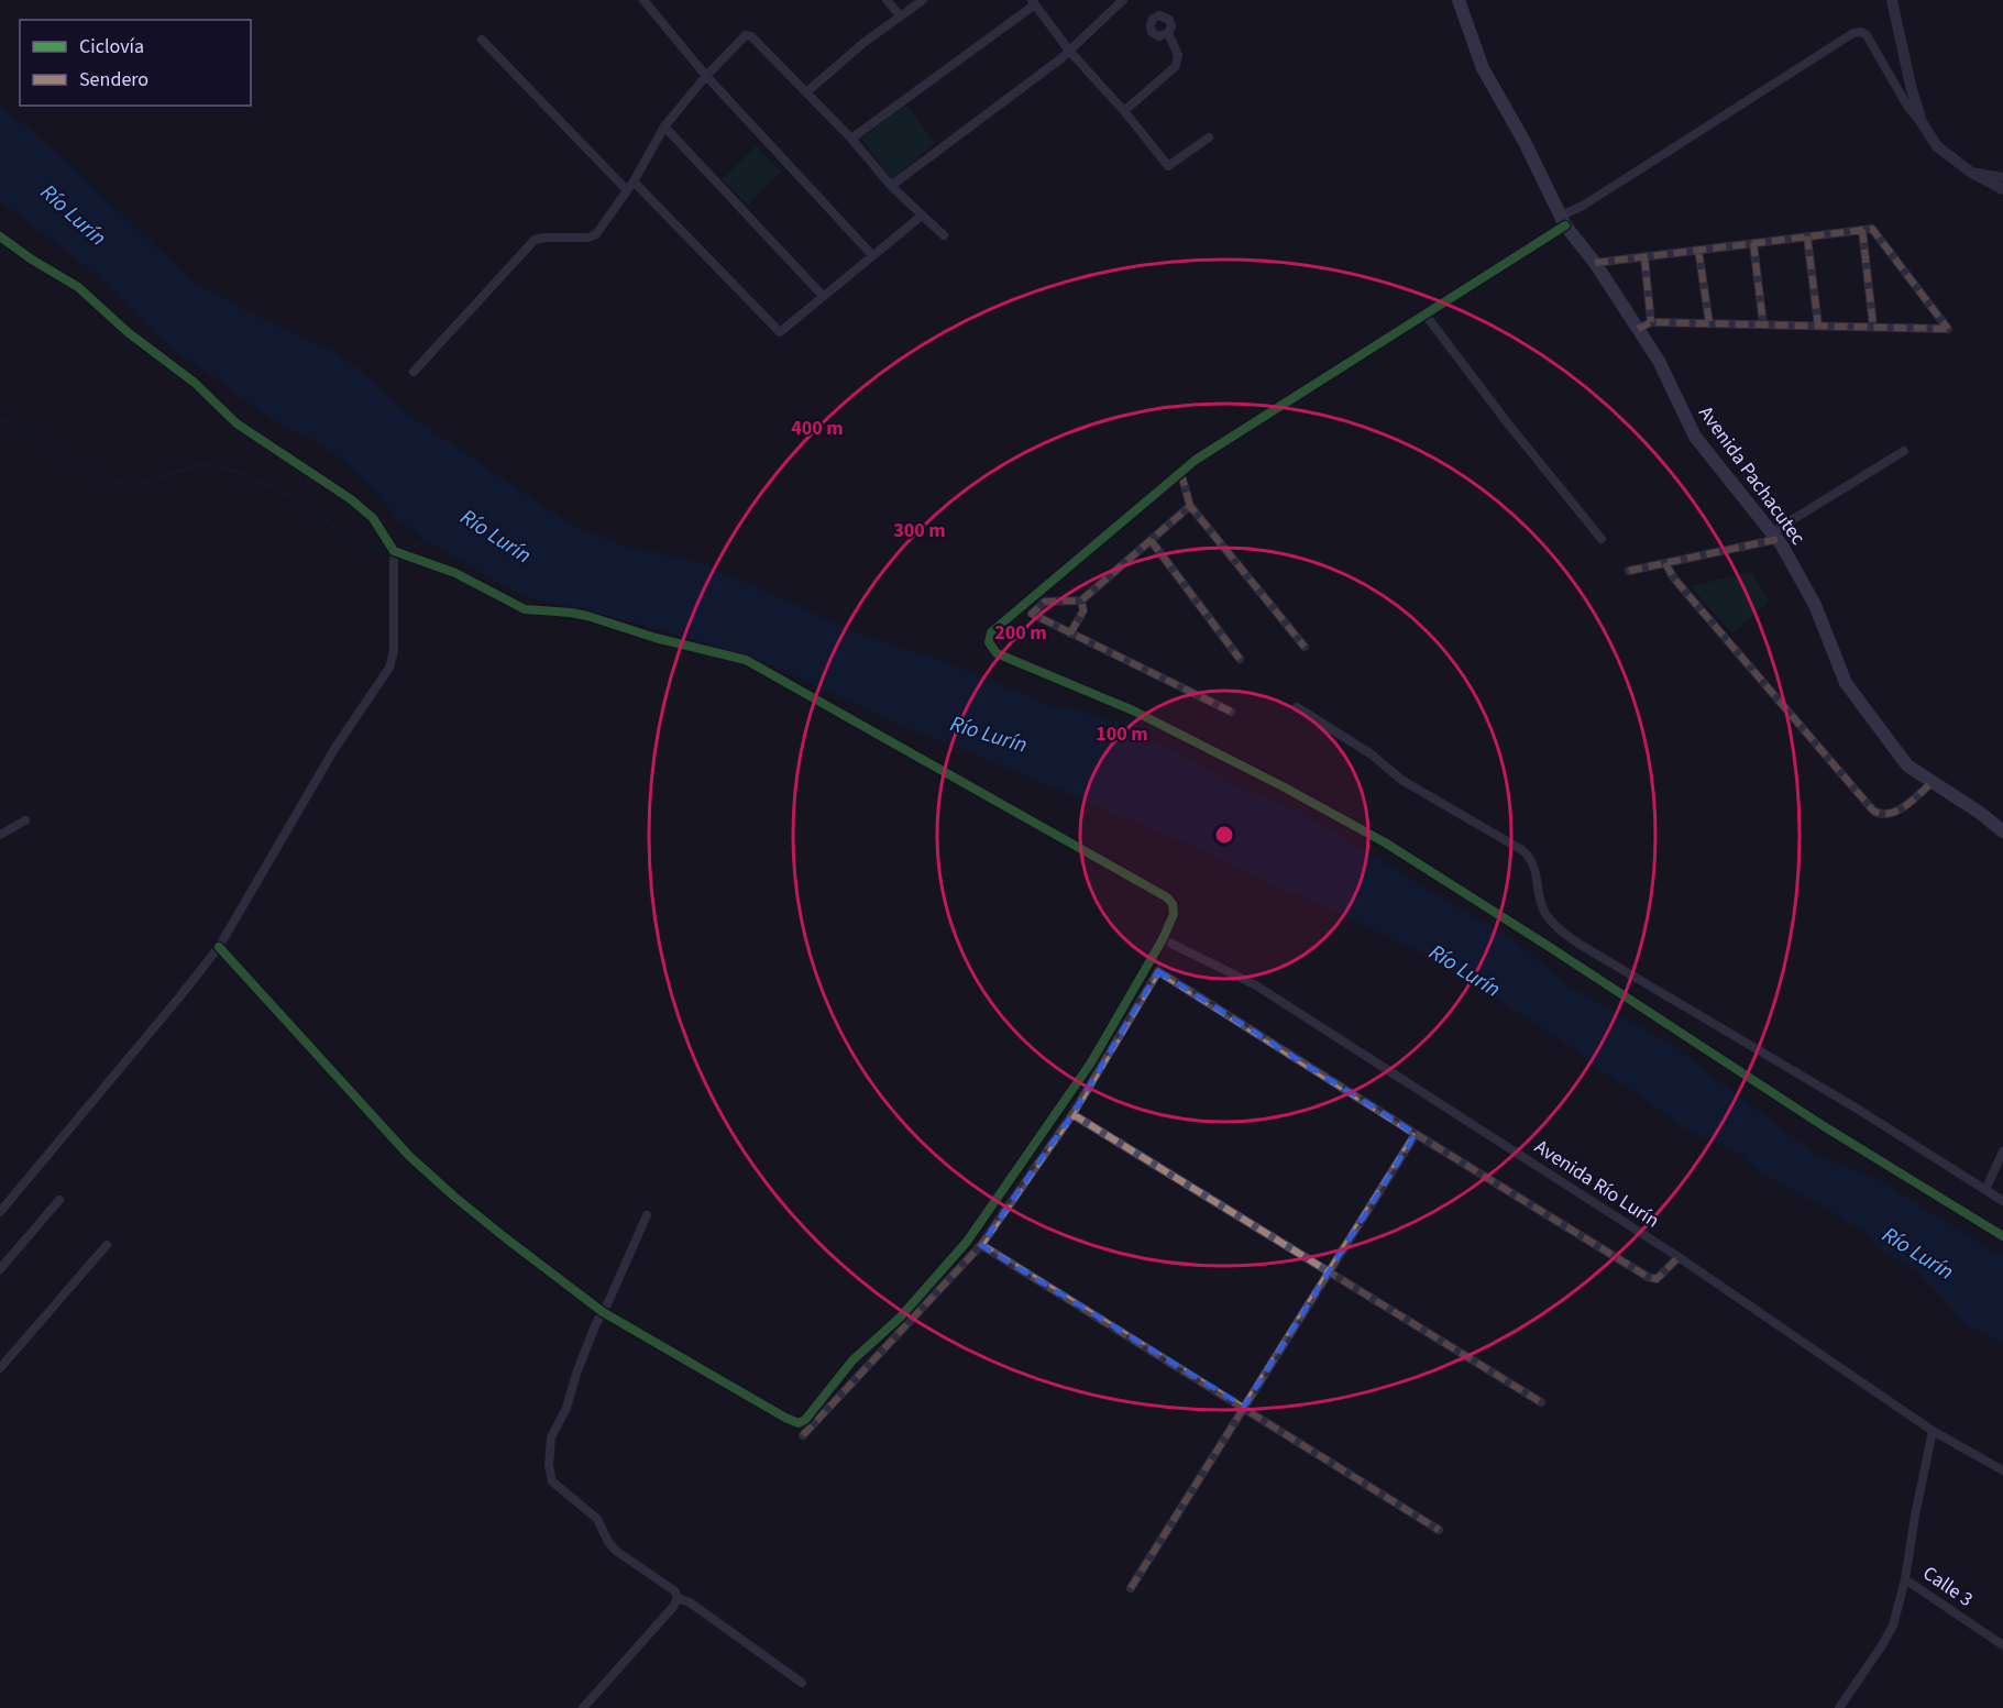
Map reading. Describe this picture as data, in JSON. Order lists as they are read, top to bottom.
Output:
{
  "streets": {
    "main road": ["Avenida Pachacutec"],
    "street": ["Avenida Río Lurín", "Calle 3"]
  },
  "water": ["Río Lurín"],
  "legend": ["Ciclovía", "Sendero"],
  "rings": [
    "400 m",
    "300 m",
    "200 m",
    "100 m"
  ]
}
